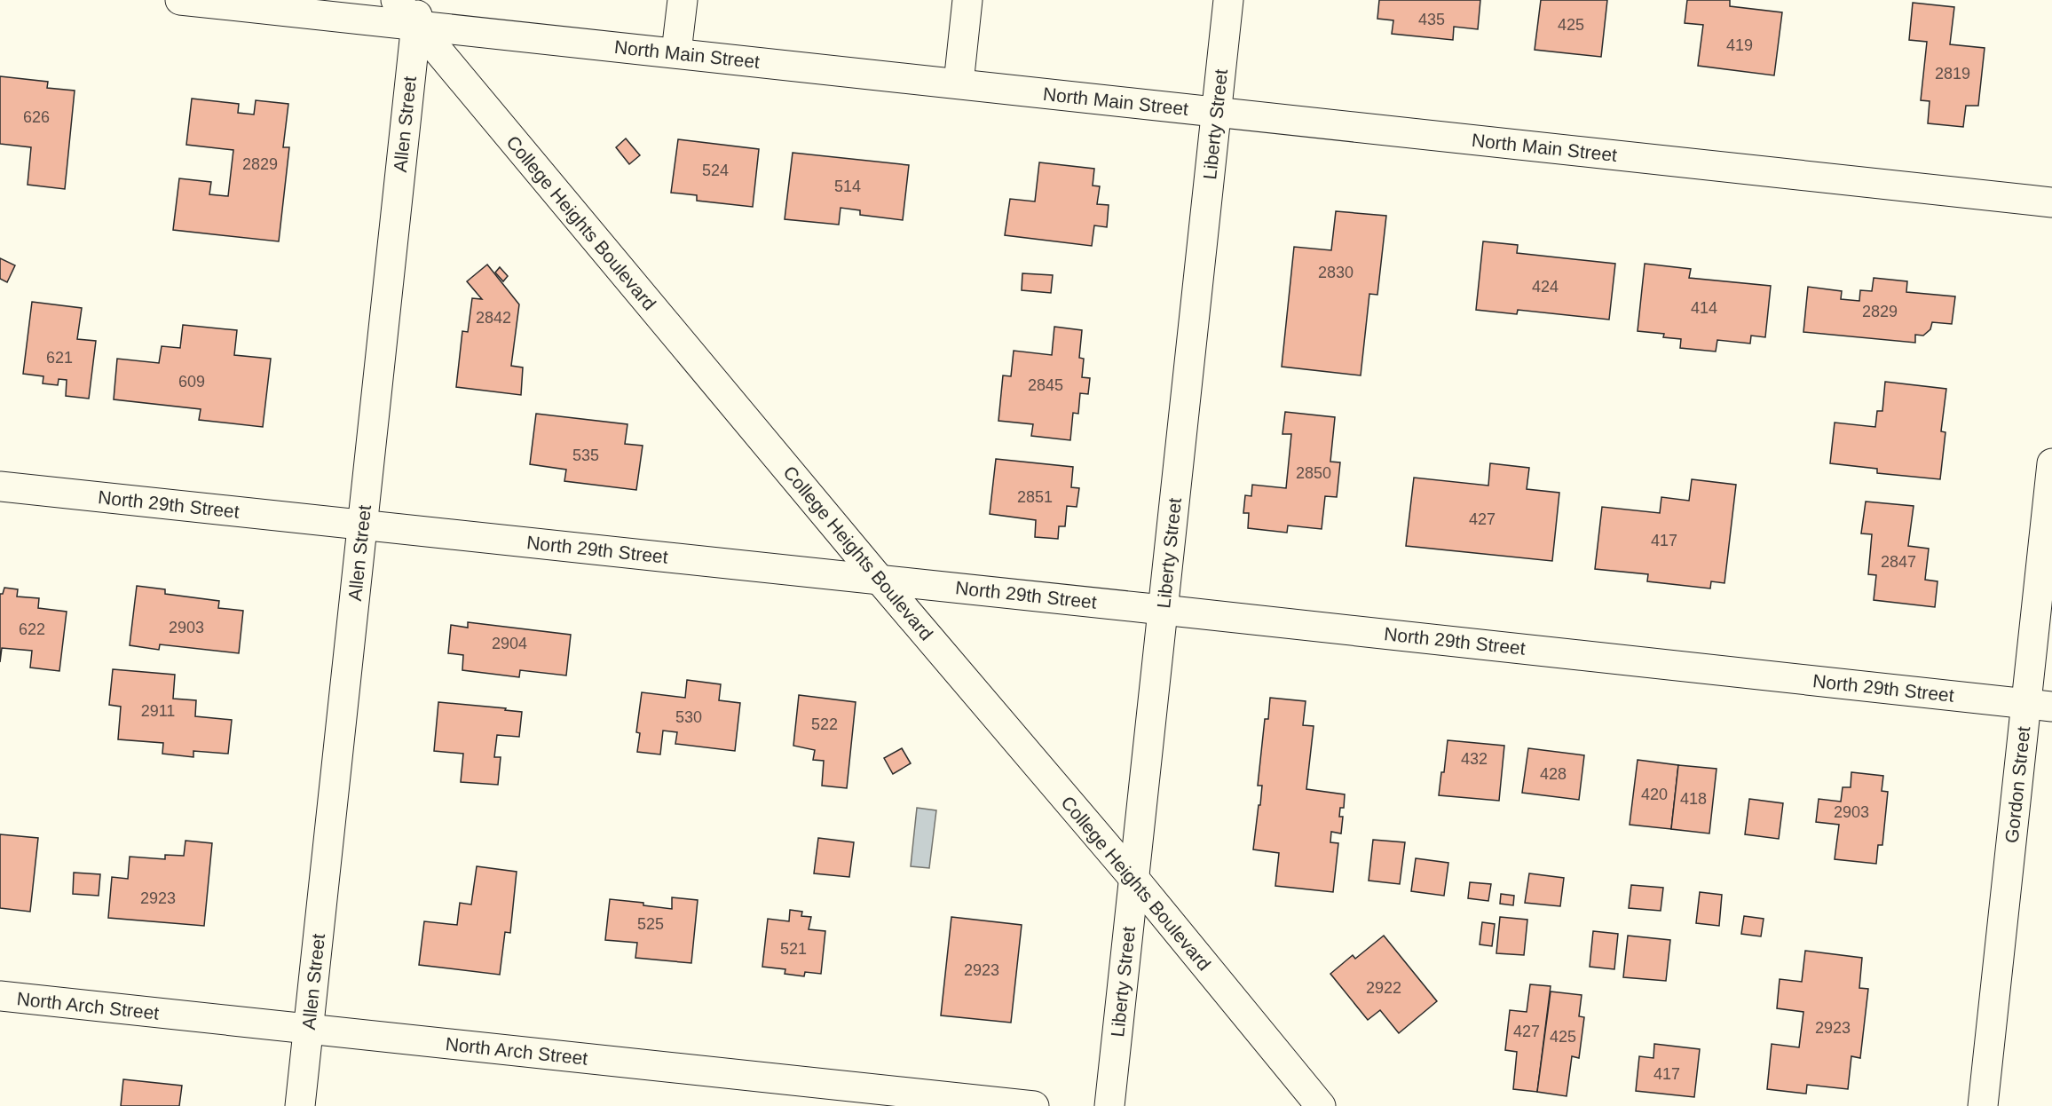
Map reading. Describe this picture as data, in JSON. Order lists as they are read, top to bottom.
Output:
{
  "streets": {
    "street": [
      "North Main Street",
      "Allen Street",
      "Liberty Street",
      "College Heights Boulevard",
      "North 29th Street",
      "Gordon Street",
      "North Arch Street"
    ]
  },
  "crossings": [
    ["North Main Street", "Allen Street"],
    ["North Main Street", "Liberty Street"],
    ["North Main Street", "College Heights Boulevard"],
    ["Allen Street", "College Heights Boulevard"],
    ["Allen Street", "North 29th Street"],
    ["Allen Street", "North Arch Street"],
    ["Liberty Street", "College Heights Boulevard"],
    ["Liberty Street", "North 29th Street"],
    ["College Heights Boulevard", "North 29th Street"],
    ["North 29th Street", "Gordon Street"]
  ],
  "house_numbers": [
    "435",
    "425",
    "419",
    "2819",
    "626",
    "2829",
    "524",
    "514",
    "2830",
    "424",
    "414",
    "2829",
    "2842",
    "621",
    "609",
    "2845",
    "535",
    "2850",
    "2851",
    "427",
    "417",
    "2847",
    "2903",
    "622",
    "2904",
    "2911",
    "530",
    "522",
    "432",
    "428",
    "420",
    "418",
    "2903",
    "2923",
    "525",
    "521",
    "2923",
    "2922",
    "2923",
    "427",
    "425",
    "417"
  ]
}
